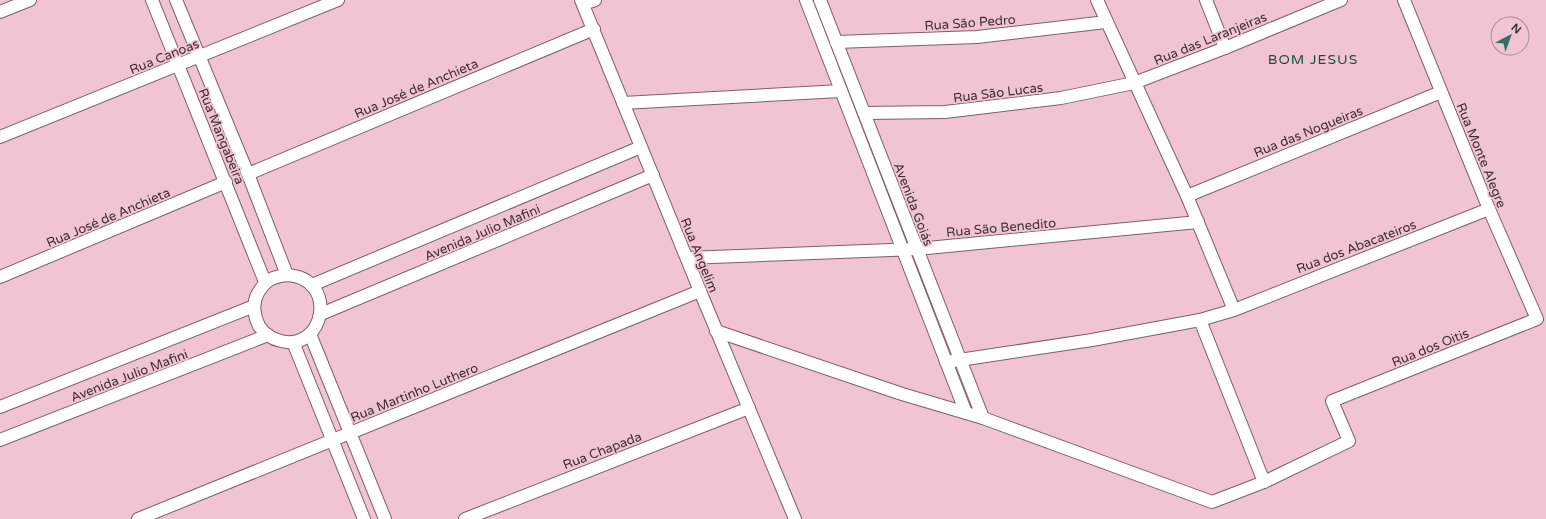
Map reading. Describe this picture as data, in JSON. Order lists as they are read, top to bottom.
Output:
{
  "streets": {
    "street": [
      "Rua São Pedro",
      "Rua das Laranjeiras",
      "Rua Canoas",
      "Rua José de Anchieta",
      "Rua São Lucas",
      "Rua das Nogueiras",
      "Rua Mangabeira",
      "Rua Monte Alegre",
      "Avenida Goiás",
      "Rua São Benedito",
      "Avenida Julio Mafini",
      "Rua dos Abacateiros",
      "Rua Angelim",
      "Rua dos Oitis",
      "Rua Martinho Luthero",
      "Rua Chapada"
    ]
  },
  "crossings": [
    ["Rua São Pedro", "Avenida Goiás"],
    ["Rua das Laranjeiras", "Rua São Lucas"],
    ["Rua Canoas", "Rua Mangabeira"],
    ["Rua José de Anchieta", "Rua Mangabeira"],
    ["Rua José de Anchieta", "Rua Angelim"],
    ["Rua São Lucas", "Avenida Goiás"],
    ["Rua das Nogueiras", "Rua Monte Alegre"],
    ["Rua Mangabeira", "Avenida Julio Mafini"],
    ["Rua Monte Alegre", "Rua dos Abacateiros"],
    ["Rua Monte Alegre", "Rua dos Oitis"],
    ["Avenida Goiás", "Rua São Benedito"],
    ["Avenida Goiás", "Rua dos Abacateiros"],
    ["Rua São Benedito", "Rua Angelim"],
    ["Avenida Julio Mafini", "Rua Angelim"],
    ["Rua Angelim", "Rua Martinho Luthero"],
    ["Rua Angelim", "Rua Chapada"]
  ],
  "districts": ["BOM JESUS"],
  "north": "top right"
}
